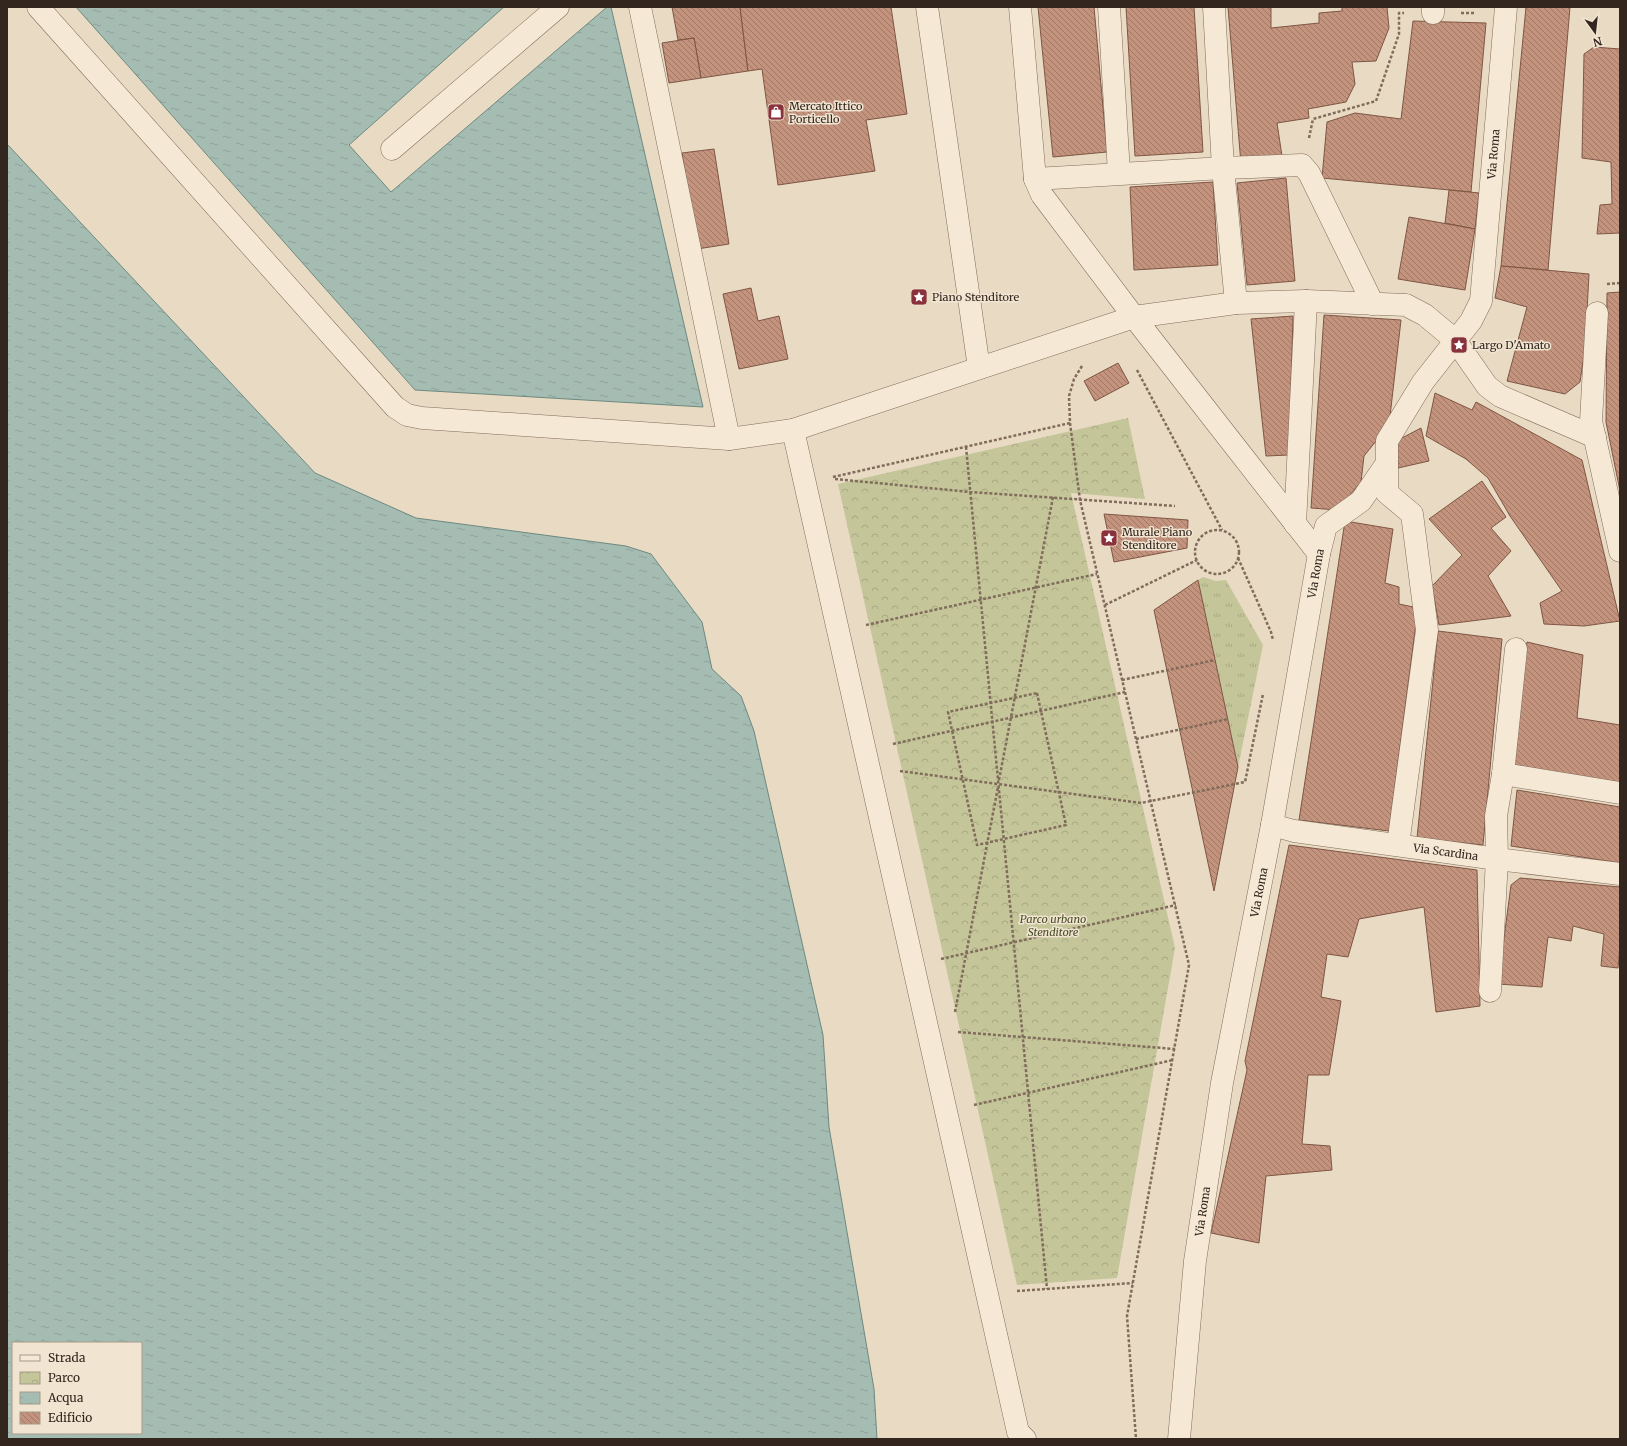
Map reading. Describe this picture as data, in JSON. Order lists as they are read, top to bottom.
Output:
{
  "streets": {
    "street": ["Via Roma", "Via Scardina"]
  },
  "crossings": [
    ["Via Roma", "Via Scardina"]
  ],
  "parks": ["Parco urbano Stenditore"],
  "places": {
    "shop": ["Mercato Ittico Porticello"],
    "place": ["Piano Stenditore", "Largo D'Amato", "Murale Piano Stenditore"]
  },
  "legend": [
    "Strada",
    "Parco",
    "Acqua",
    "Edificio"
  ],
  "north": "bottom"
}
